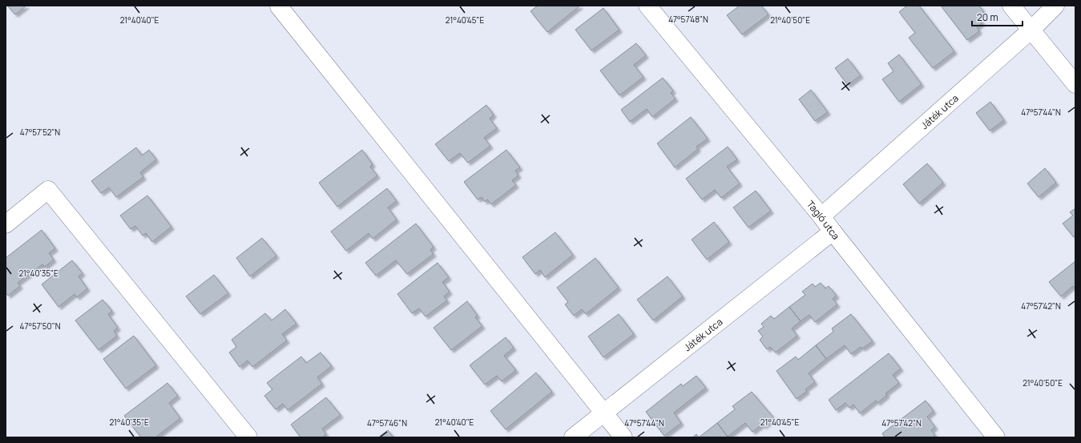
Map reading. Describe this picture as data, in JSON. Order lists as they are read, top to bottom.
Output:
{
  "streets": {
    "street": ["Játék utca", "Tagló utca"]
  },
  "crossings": [
    ["Játék utca", "Tagló utca"]
  ],
  "scale_bar": "20 m",
  "coordinates": [
    "47°57'48\"N",
    "21°40'40\"E",
    "21°40'45\"E",
    "21°40'50\"E",
    "47°57'44\"N",
    "47°57'52\"N",
    "21°40'35\"E",
    "47°57'42\"N",
    "47°57'50\"N",
    "47°57'46\"N"
  ]
}
